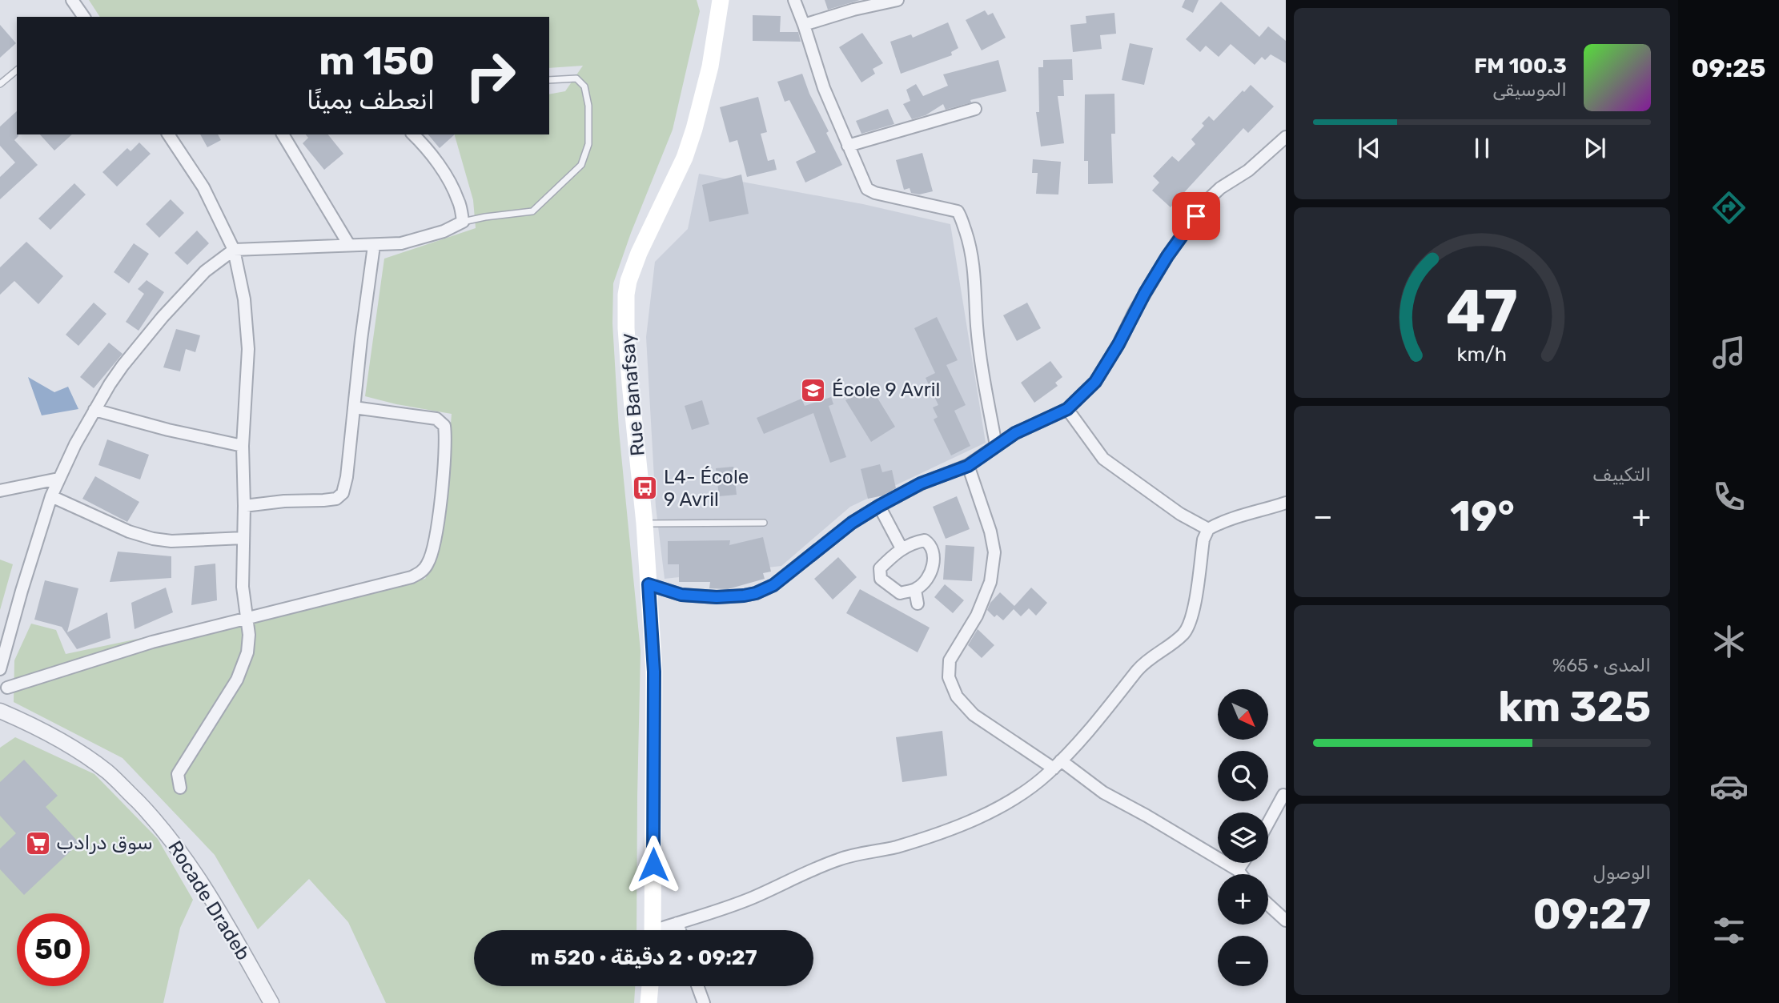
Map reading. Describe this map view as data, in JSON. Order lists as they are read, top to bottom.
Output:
{
  "streets": {
    "main road": ["Rue Banafsay"],
    "street": ["Rocade Dradeb"]
  },
  "places": {
    "school or university": ["École 9 Avril"],
    "bus stop": ["L4- École 9 Avril"],
    "supermarket": ["سوق درادب"]
  },
  "north": "bottom right",
  "page": {
    "tabs": "09:25",
    "turn": ["150 m", "انعطف يمينًا"],
    "song": ["100.3 FM", "الموسيقى"],
    "tile": [
      "التكييف",
      ["المدى · 65%", "325 km"],
      ["الوصول", "09:27"]
    ],
    "heat": ["−", "19°", "+"],
    "map_buttons": ["+", "−"],
    "limit": "50",
    "trip": "09:27 · 2 دقيقة · 520 m",
    "gauge": ["47", "km/h"]
  }
}
